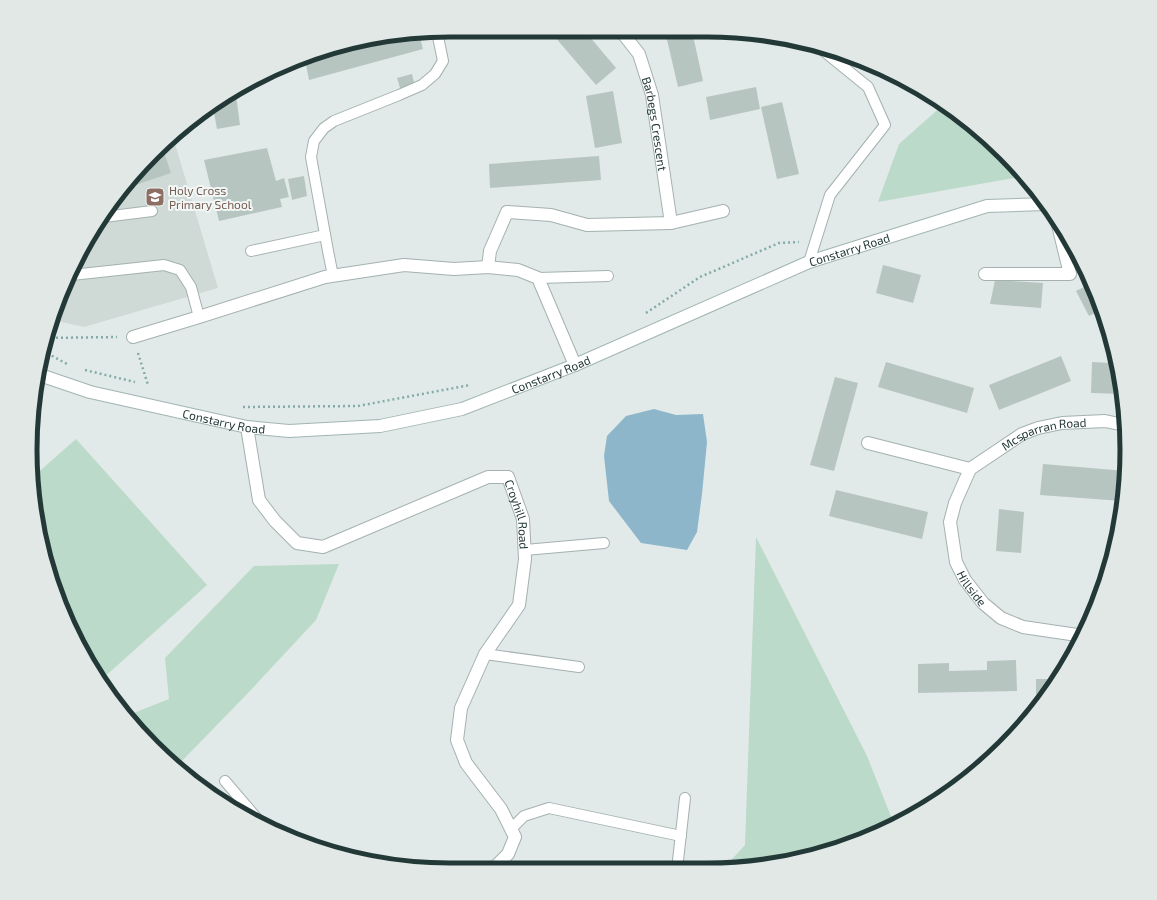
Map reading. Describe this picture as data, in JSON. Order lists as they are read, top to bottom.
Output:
{
  "streets": {
    "street": [
      "Barbegs Crescent",
      "Constarry Road",
      "Mcsparran Road",
      "Croyhill Road",
      "Hillside"
    ]
  },
  "crossings": [
    ["Constarry Road", "Croyhill Road"],
    ["Mcsparran Road", "Hillside"]
  ],
  "places": {
    "school or university": ["Holy Cross Primary School"]
  }
}
